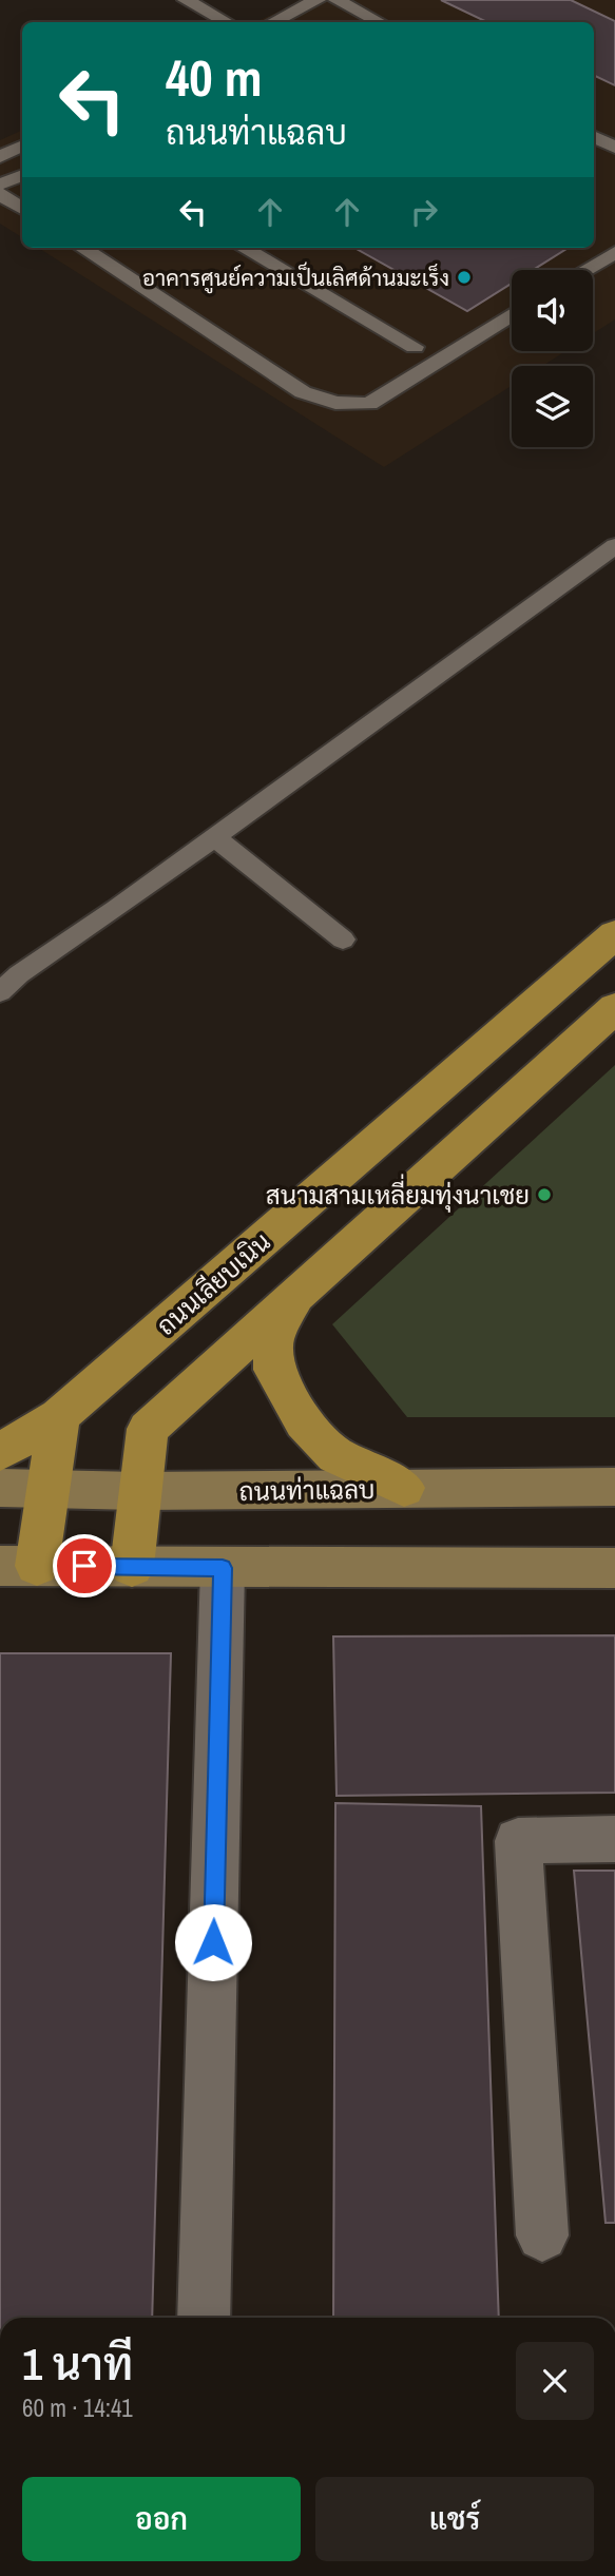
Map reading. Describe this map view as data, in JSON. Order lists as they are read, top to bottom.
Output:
{
  "streets": {
    "main road": ["ถนนเลียบเนิน", "ถนนท่าแฉลบ"]
  },
  "places": ["อาคารศูนย์ความเป็นเลิศด้านมะเร็ง", "สนามสามเหลี่ยมทุ่งนาเชย"],
  "page": {
    "turn": ["40 m", "ถนนท่าแฉลบ"],
    "heading": ["1 นาที", "60 m · 14:41"],
    "buttons": ["ออก", "แชร์"]
  }
}
